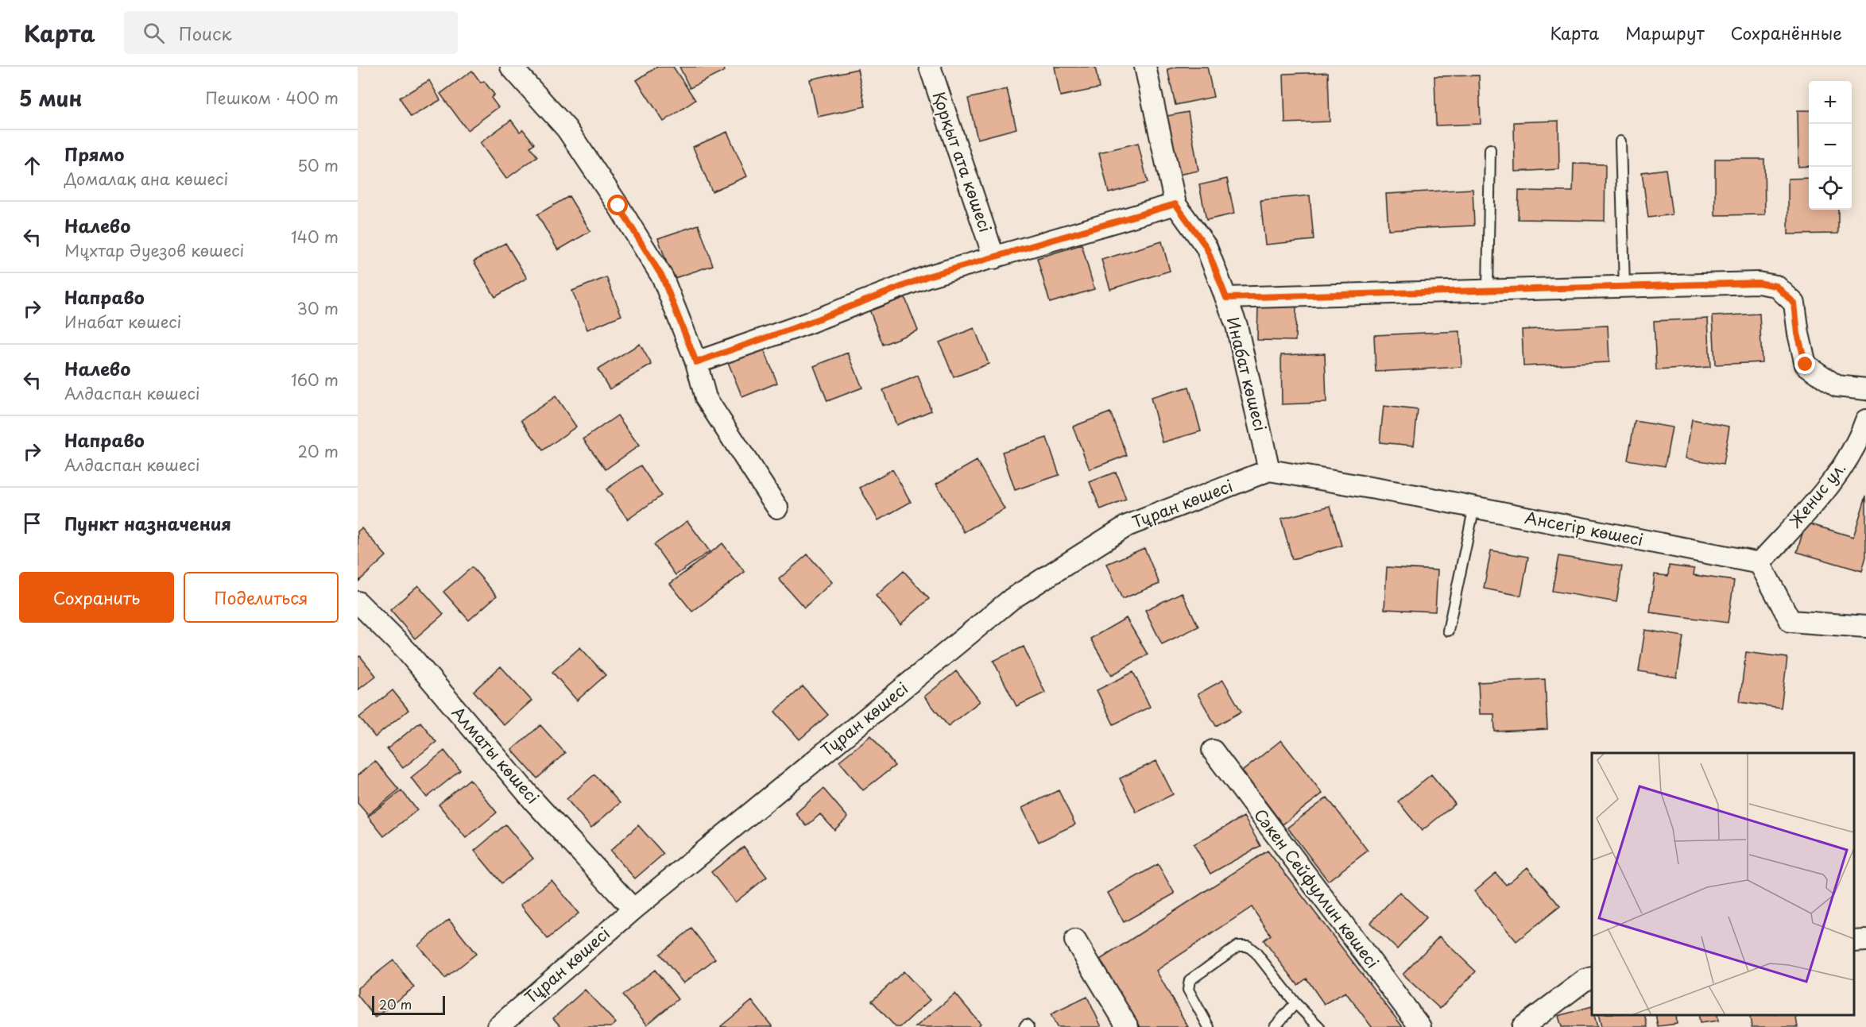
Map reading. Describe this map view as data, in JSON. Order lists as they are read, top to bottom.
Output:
{
  "streets": {
    "street": [
      "Қорқыт ата көшесі",
      "Инабат көшесі",
      "Женис ул.",
      "Тұран көшесі",
      "Ансегір көшесі",
      "Алматы көшесі",
      "Сәкен Сейфуллин көшесі"
    ]
  },
  "crossings": [
    ["Инабат көшесі", "Тұран көшесі"],
    ["Инабат көшесі", "Ансегір көшесі"],
    ["Женис ул.", "Ансегір көшесі"],
    ["Тұран көшесі", "Ансегір көшесі"],
    ["Тұран көшесі", "Алматы көшесі"]
  ],
  "scale_bar": "20 m",
  "page": {
    "header": "Карта",
    "search": "Поиск",
    "nav": ["Карта", "Маршрут", "Сохранённые"],
    "heading": ["5 мин", "Пешком · 400 m"],
    "map_buttons": ["+", "−"],
    "list": [
      ["Прямо", "Домалақ ана көшесі", "50 m"],
      ["Налево", "Мұхтар Әуезов көшесі", "140 m"],
      ["Направо", "Инабат көшесі", "30 m"],
      ["Налево", "Алдаспан көшесі", "160 m"],
      ["Направо", "Алдаспан көшесі", "20 m"],
      "Пункт назначения"
    ],
    "buttons": ["Сохранить", "Поделиться"],
    "scale": "20 m"
  }
}
